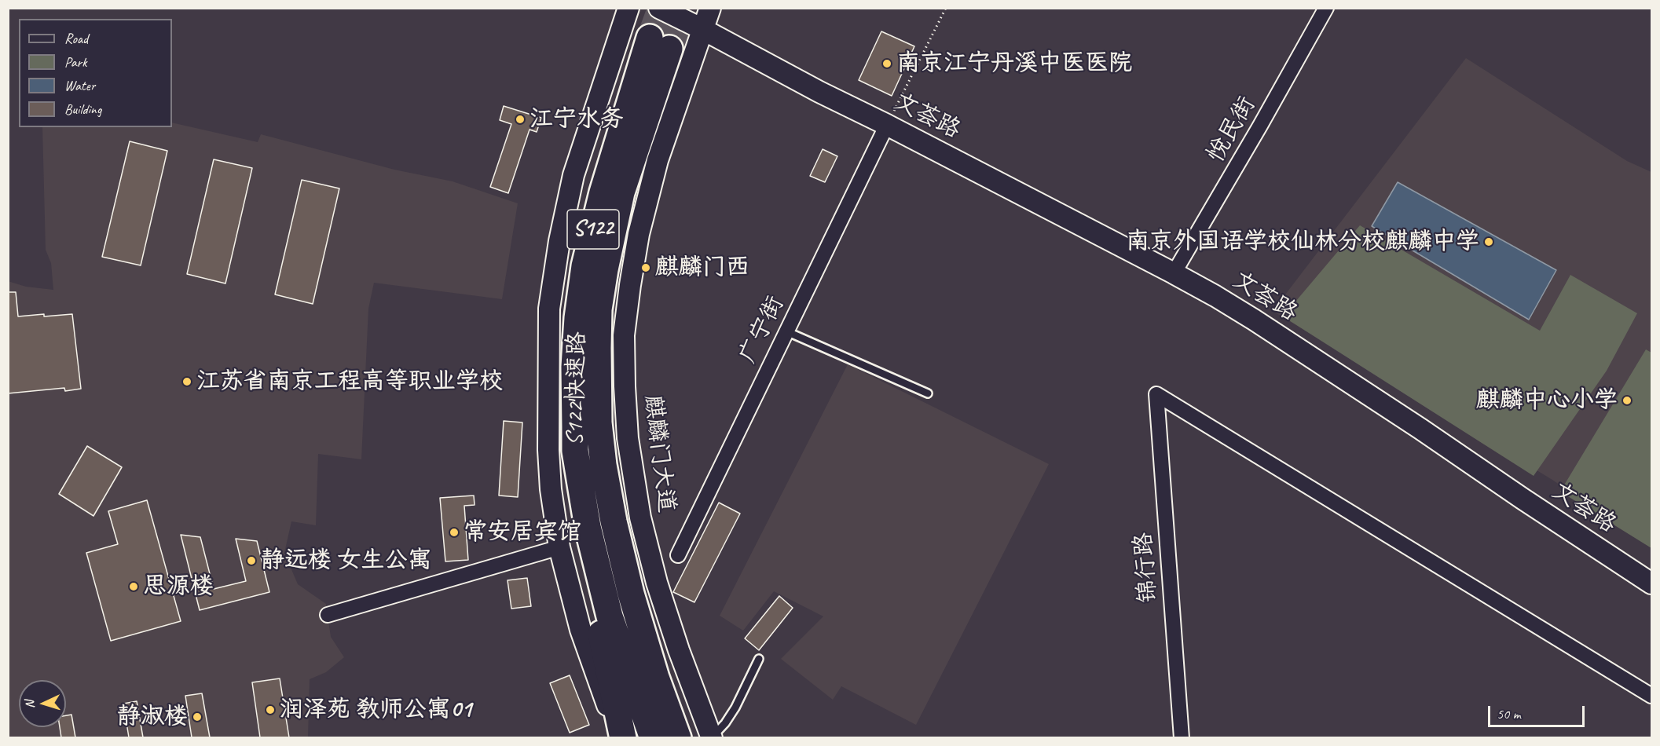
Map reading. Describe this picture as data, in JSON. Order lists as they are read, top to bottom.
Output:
{
  "streets": {
    "highway": ["S122", "S122快速路"],
    "street": [
      "文荟路",
      "悦民街",
      "广宁街",
      "麒麟门大道",
      "锦行路"
    ]
  },
  "crossings": [
    ["文荟路", "悦民街"],
    ["文荟路", "广宁街"],
    ["文荟路", "麒麟门大道"]
  ],
  "places": [
    "南京江宁丹溪中医医院",
    "江宁水务",
    "南京外国语学校仙林分校麒麟中学",
    "麒麟门西",
    "江苏省南京工程高等职业学校",
    "麒麟中心小学",
    "常安居宾馆",
    "静远楼 女生公寓",
    "思源楼",
    "润泽苑 教师公寓01",
    "静淑楼"
  ],
  "legend": [
    "Road",
    "Park",
    "Water",
    "Building"
  ],
  "scale_bar": "50 m",
  "north": "left"
}
